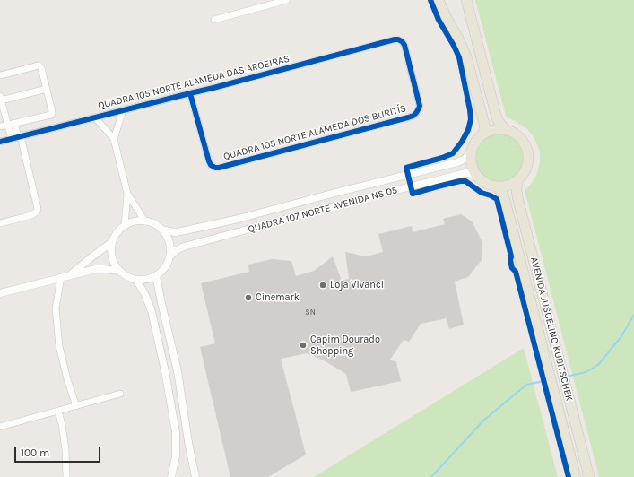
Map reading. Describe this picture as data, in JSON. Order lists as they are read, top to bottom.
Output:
{
  "streets": {
    "main road": ["AVENIDA JUSCELINO KUBITSCHEK"],
    "street": ["QUADRA 105 NORTE ALAMEDA DAS AROEIRAS", "QUADRA 105 NORTE ALAMEDA DOS BURITÍS", "QUADRA 107 NORTE AVENIDA NS 05"]
  },
  "crossings": [
    ["QUADRA 105 NORTE ALAMEDA DAS AROEIRAS", "QUADRA 105 NORTE ALAMEDA DOS BURITÍS"],
    ["QUADRA 107 NORTE AVENIDA NS 05", "AVENIDA JUSCELINO KUBITSCHEK"]
  ],
  "places": ["Loja Vivanci", "Cinemark", "Capim Dourado Shopping"],
  "house_numbers": ["SN"],
  "scale_bar": "100 m"
}
